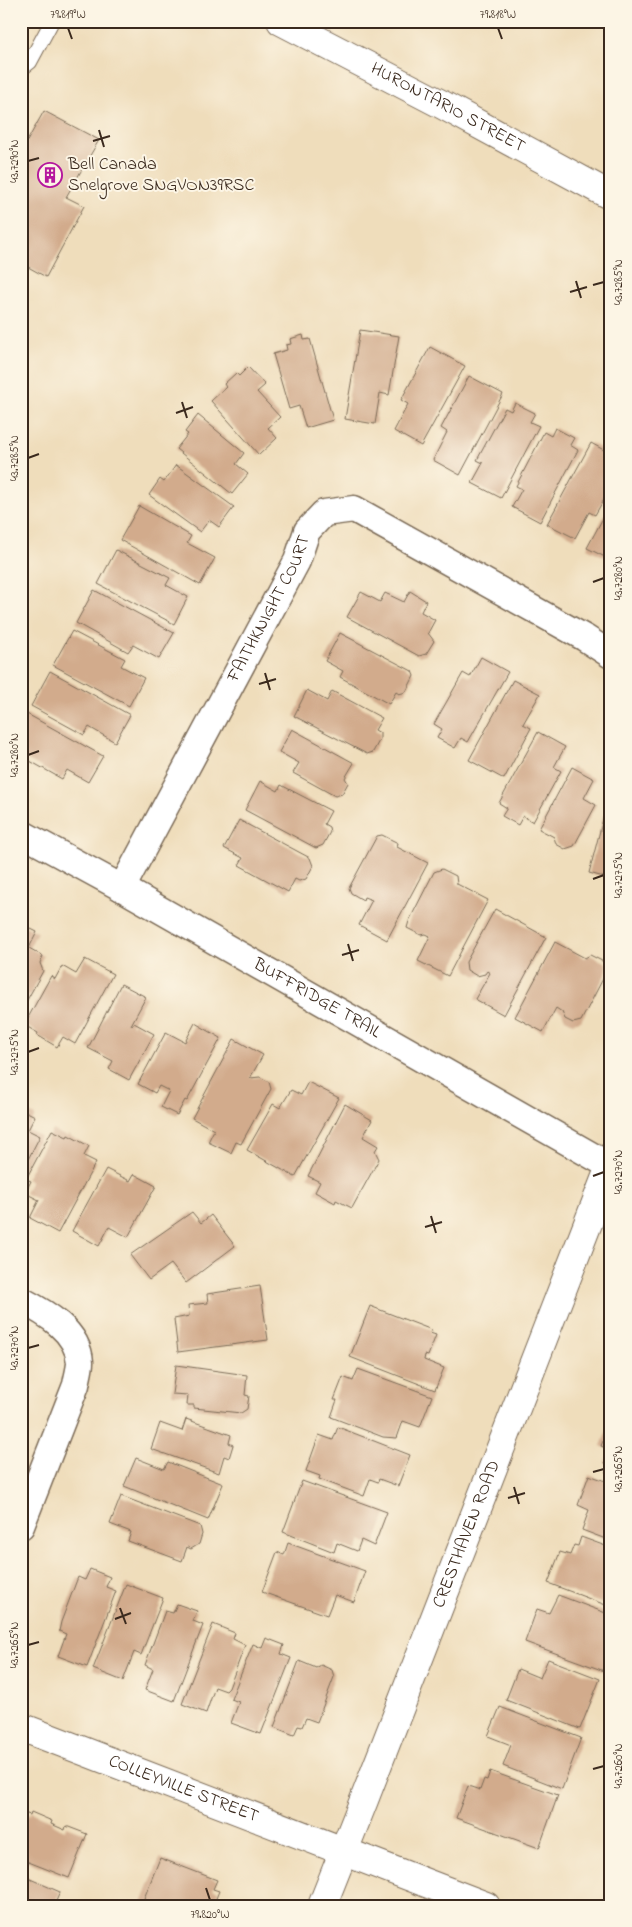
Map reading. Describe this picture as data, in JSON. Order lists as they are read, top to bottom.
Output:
{
  "streets": {
    "street": [
      "HURONTARIO STREET",
      "FAITHKNIGHT COURT",
      "BUFFRIDGE TRAIL",
      "CRESTHAVEN ROAD",
      "COLLEYVILLE STREET"
    ]
  },
  "crossings": [
    ["FAITHKNIGHT COURT", "BUFFRIDGE TRAIL"],
    ["BUFFRIDGE TRAIL", "CRESTHAVEN ROAD"],
    ["CRESTHAVEN ROAD", "COLLEYVILLE STREET"]
  ],
  "places": {
    "building": ["Bell Canada Snelgrove SNGVON39RSC"]
  },
  "coordinates": [
    "79.819°W",
    "79.818°W",
    "43.7290°N",
    "43.7285°N",
    "43.7280°N",
    "43.7275°N",
    "43.7270°N",
    "43.7265°N",
    "43.7260°N",
    "79.820°W"
  ]
}
